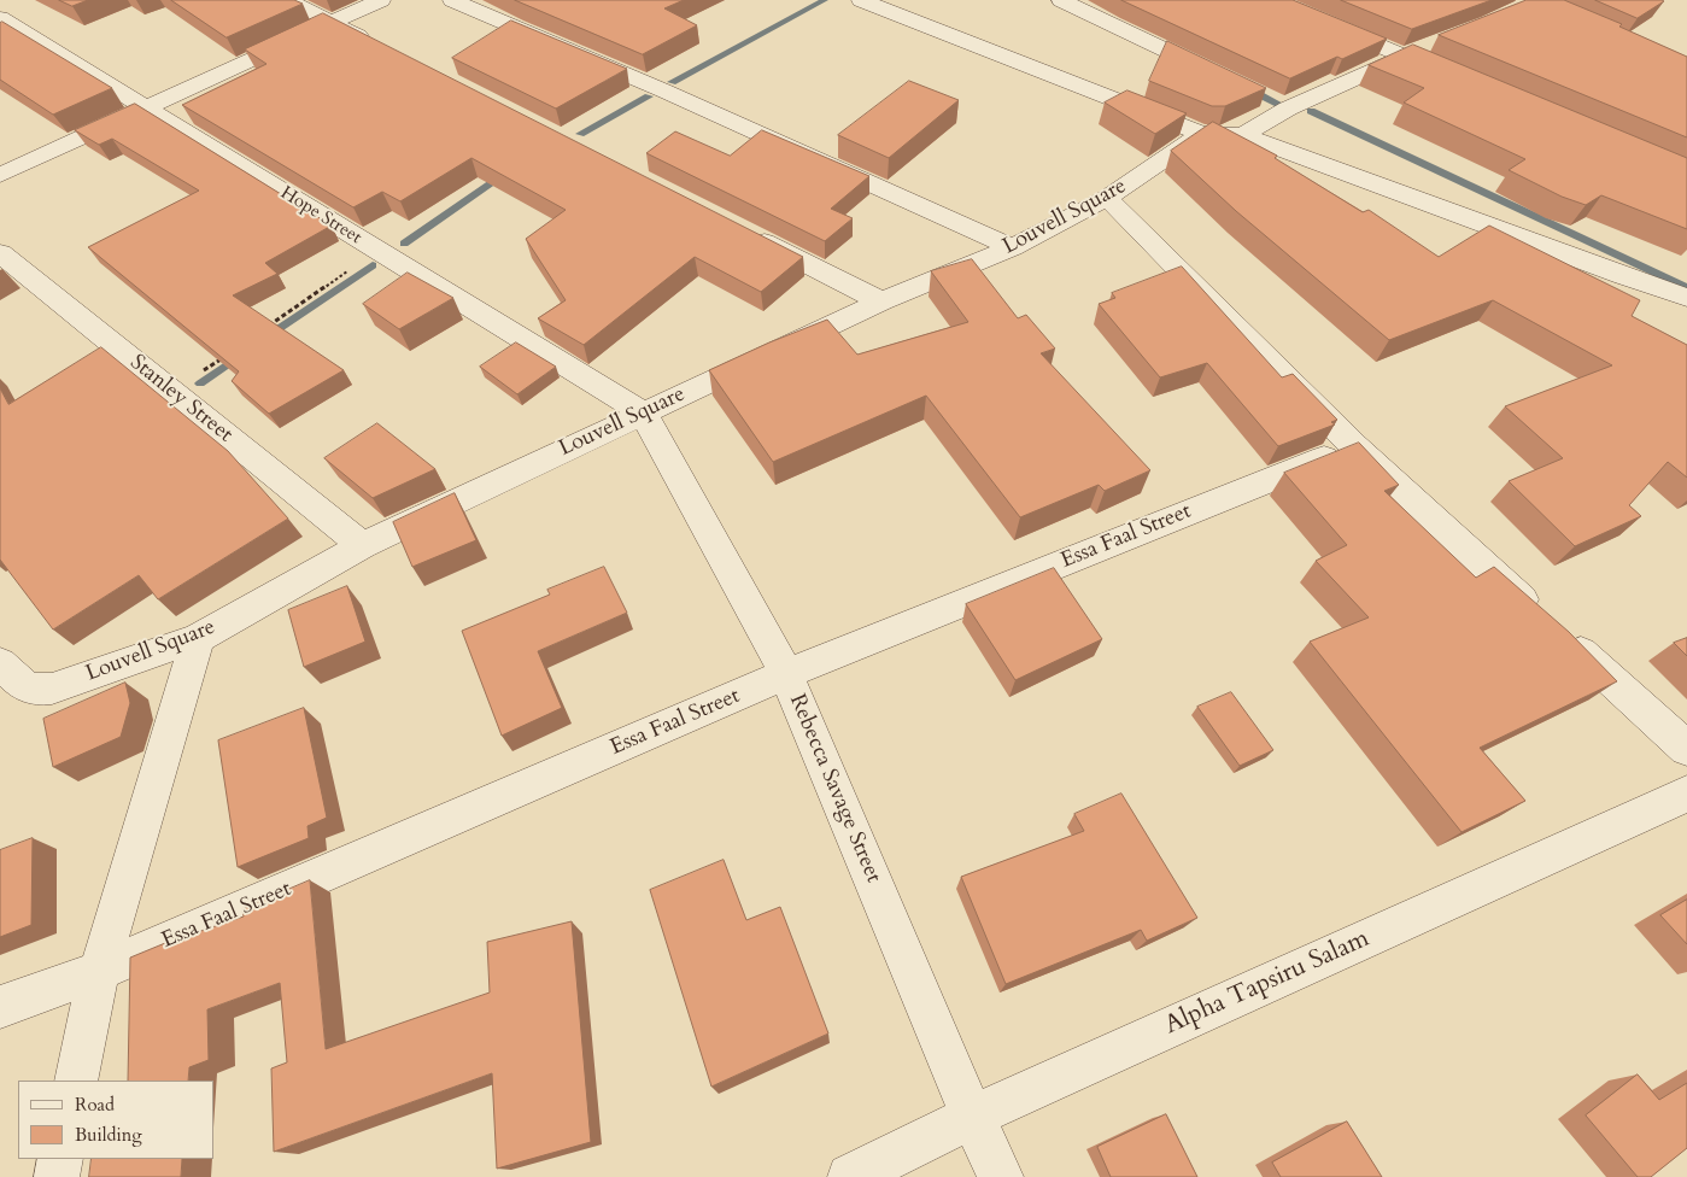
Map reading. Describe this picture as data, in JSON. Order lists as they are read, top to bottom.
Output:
{
  "streets": {
    "street": [
      "Hope Street",
      "Louvell Square",
      "Stanley Street",
      "Essa Faal Street",
      "Rebecca Savage Street",
      "Alpha Tapsiru Salam"
    ]
  },
  "crossings": [
    ["Hope Street", "Louvell Square"],
    ["Hope Street", "Rebecca Savage Street"],
    ["Louvell Square", "Stanley Street"],
    ["Louvell Square", "Rebecca Savage Street"],
    ["Essa Faal Street", "Rebecca Savage Street"],
    ["Rebecca Savage Street", "Alpha Tapsiru Salam"]
  ],
  "legend": ["Road", "Building"]
}
